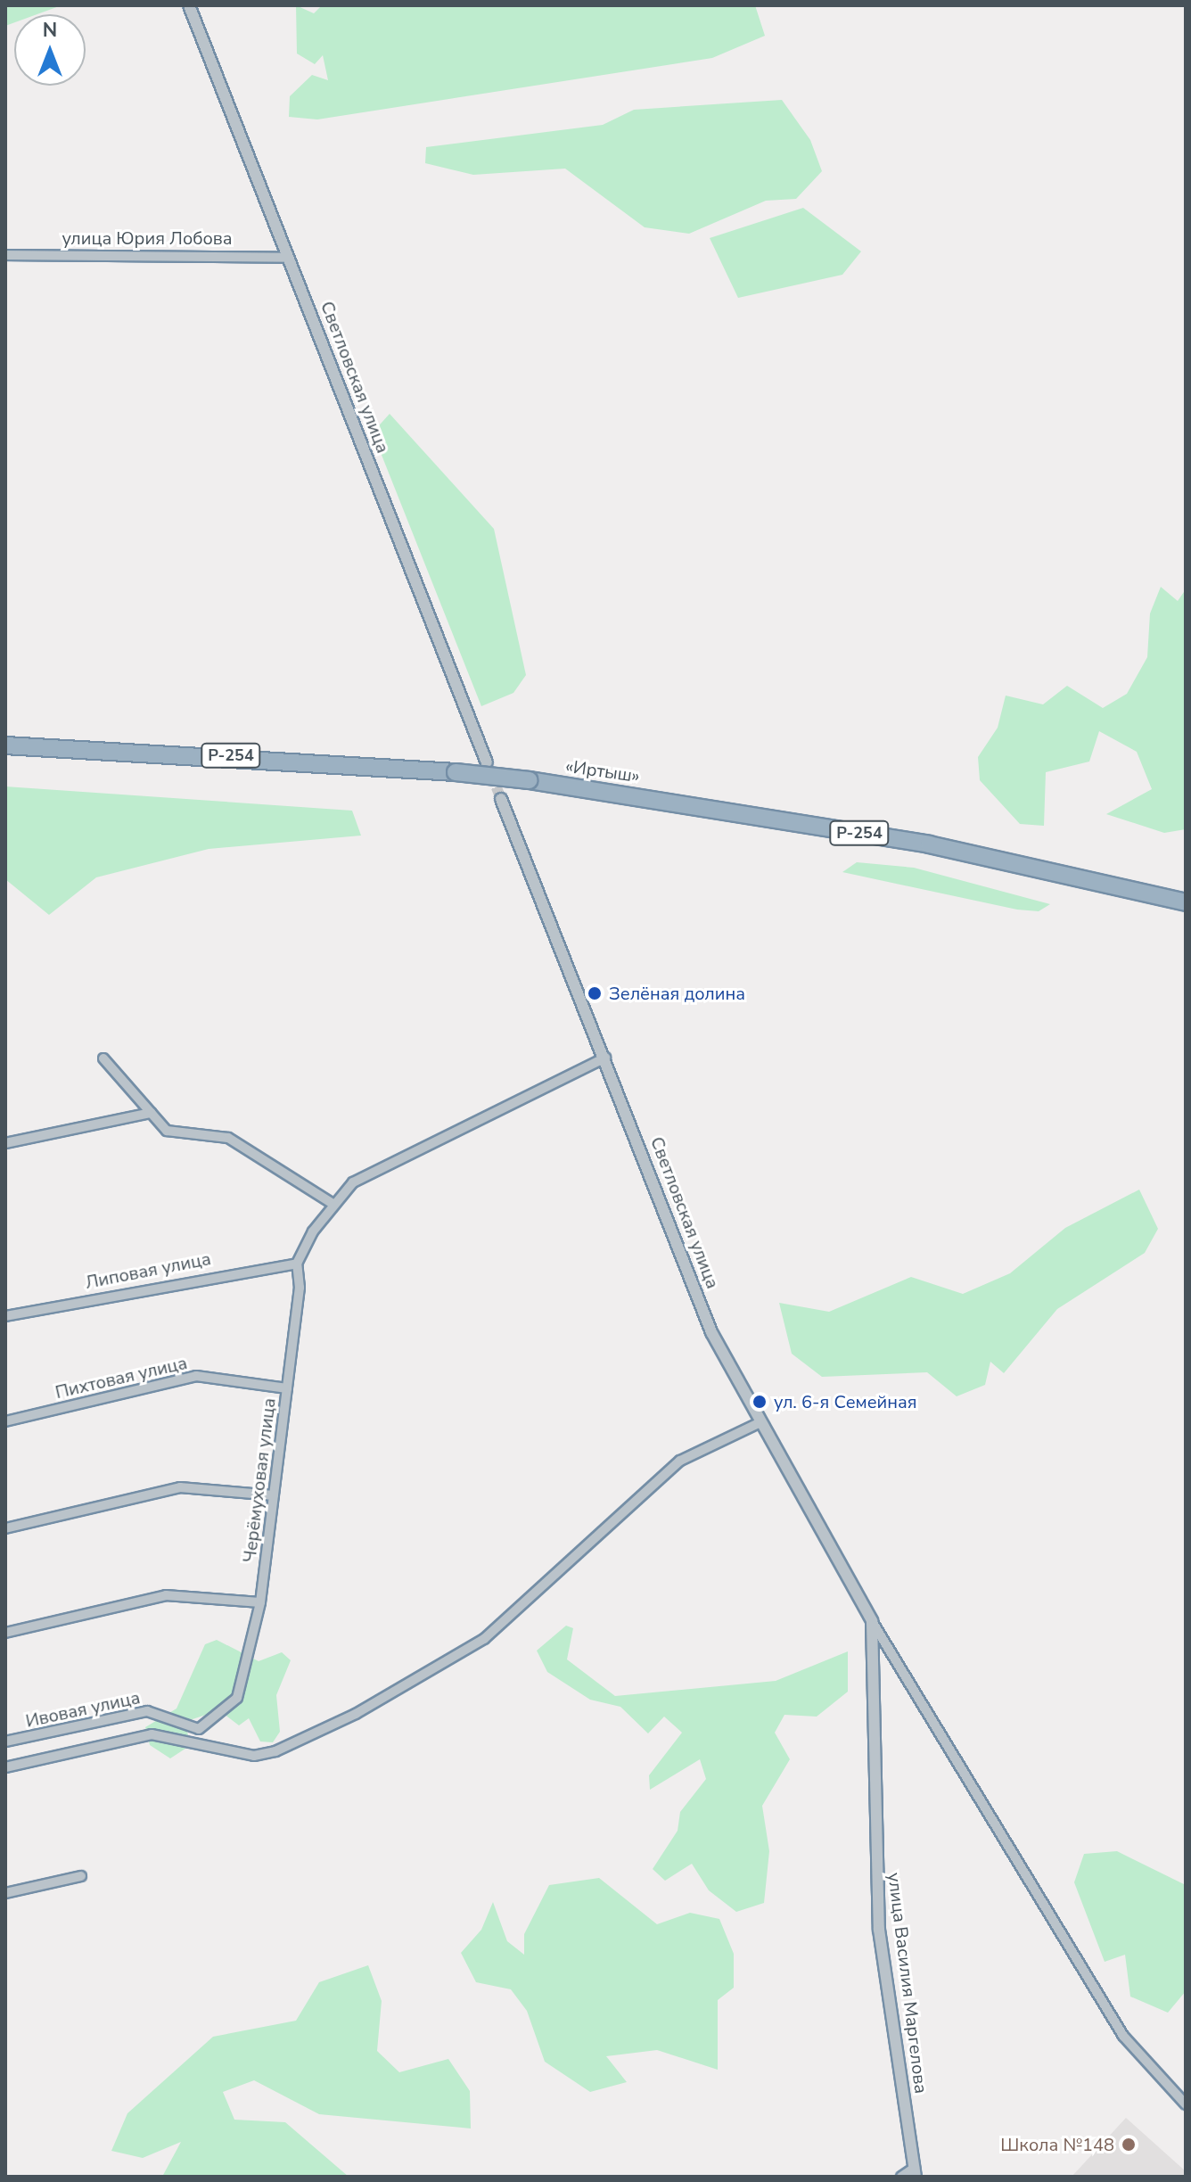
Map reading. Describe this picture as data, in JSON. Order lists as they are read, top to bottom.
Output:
{
  "streets": {
    "highway": ["Р-254", "«Иртыш»"],
    "street": [
      "улица Юрия Лобова",
      "Светловская улица",
      "Липовая улица",
      "Пихтовая улица",
      "Черёмуховая улица",
      "Ивовая улица",
      "улица Василия Маргелова"
    ]
  },
  "crossings": [
    ["улица Юрия Лобова", "Светловская улица"],
    ["Светловская улица", "Ивовая улица"],
    ["Светловская улица", "улица Василия Маргелова"],
    ["Липовая улица", "Черёмуховая улица"],
    ["Пихтовая улица", "Черёмуховая улица"],
    ["Черёмуховая улица", "Ивовая улица"]
  ],
  "places": ["Зелёная долина", "ул. 6-я Семейная", "Школа №148"],
  "north": "top"
}
